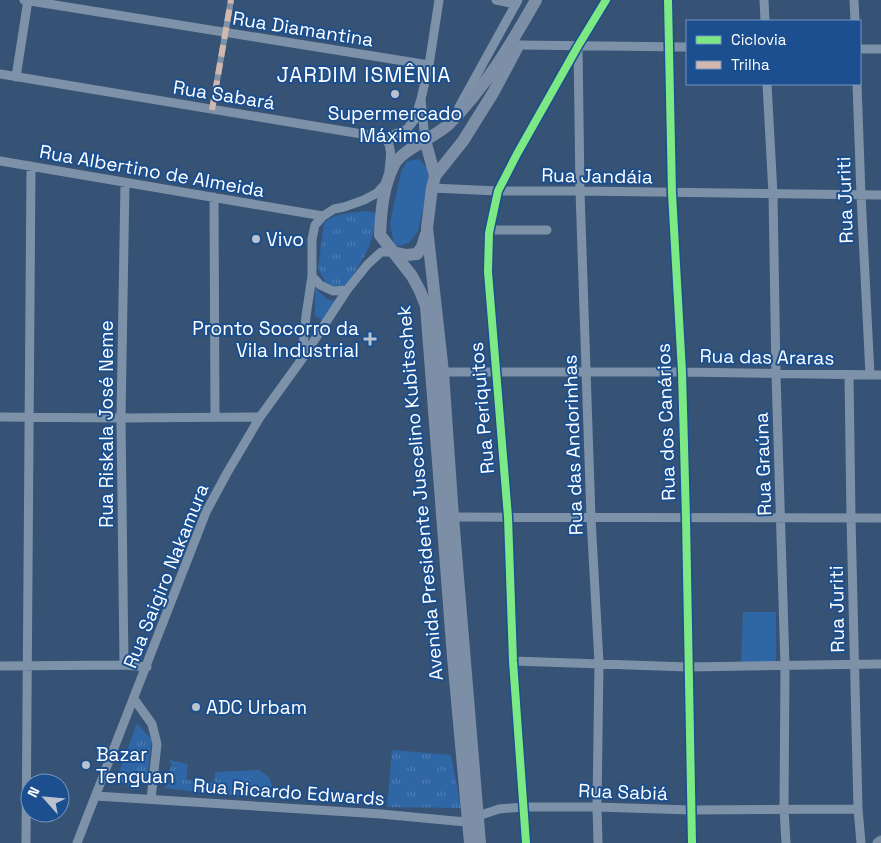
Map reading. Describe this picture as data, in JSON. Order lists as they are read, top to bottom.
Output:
{
  "streets": {
    "main road": ["Avenida Presidente Juscelino Kubitschek"],
    "street": [
      "Rua Diamantina",
      "Rua Sabará",
      "Rua Albertino de Almeida",
      "Rua Jandáia",
      "Rua Juriti",
      "Rua das Araras",
      "Rua Periquitos",
      "Rua dos Canários",
      "Rua Riskala José Neme",
      "Rua das Andorinhas",
      "Rua Graúna",
      "Rua Saigiro Nakamura",
      "Rua Ricardo Edwards",
      "Rua Sabiá"
    ]
  },
  "crossings": [
    ["Rua Albertino de Almeida", "Rua Riskala José Neme"],
    ["Rua Jandáia", "Rua Juriti"],
    ["Rua Jandáia", "Rua Periquitos"],
    ["Rua Jandáia", "Rua dos Canários"],
    ["Rua Jandáia", "Rua das Andorinhas"],
    ["Rua Jandáia", "Rua Graúna"],
    ["Rua Jandáia", "Avenida Presidente Juscelino Kubitschek"],
    ["Rua Juriti", "Rua das Araras"],
    ["Rua Juriti", "Rua Sabiá"],
    ["Rua das Araras", "Rua Periquitos"],
    ["Rua das Araras", "Rua dos Canários"],
    ["Rua das Araras", "Rua das Andorinhas"],
    ["Rua das Araras", "Rua Graúna"],
    ["Rua das Araras", "Avenida Presidente Juscelino Kubitschek"],
    ["Rua Periquitos", "Rua das Andorinhas"],
    ["Rua Periquitos", "Rua Sabiá"],
    ["Rua dos Canários", "Rua Sabiá"],
    ["Rua das Andorinhas", "Rua Sabiá"],
    ["Rua Graúna", "Rua Sabiá"],
    ["Avenida Presidente Juscelino Kubitschek", "Rua Saigiro Nakamura"],
    ["Avenida Presidente Juscelino Kubitschek", "Rua Ricardo Edwards"],
    ["Avenida Presidente Juscelino Kubitschek", "Rua Sabiá"],
    ["Rua Saigiro Nakamura", "Rua Ricardo Edwards"],
    ["Rua Ricardo Edwards", "Rua Sabiá"]
  ],
  "districts": ["JARDIM ISMÊNIA"],
  "places": {
    "other": [
      "Supermercado Máximo",
      "Vivo",
      "ADC Urbam",
      "Bazar Tenguan"
    ],
    "health": ["Pronto Socorro da Vila Industrial"]
  },
  "legend": ["Ciclovia", "Trilha"],
  "north": "top left"
}
